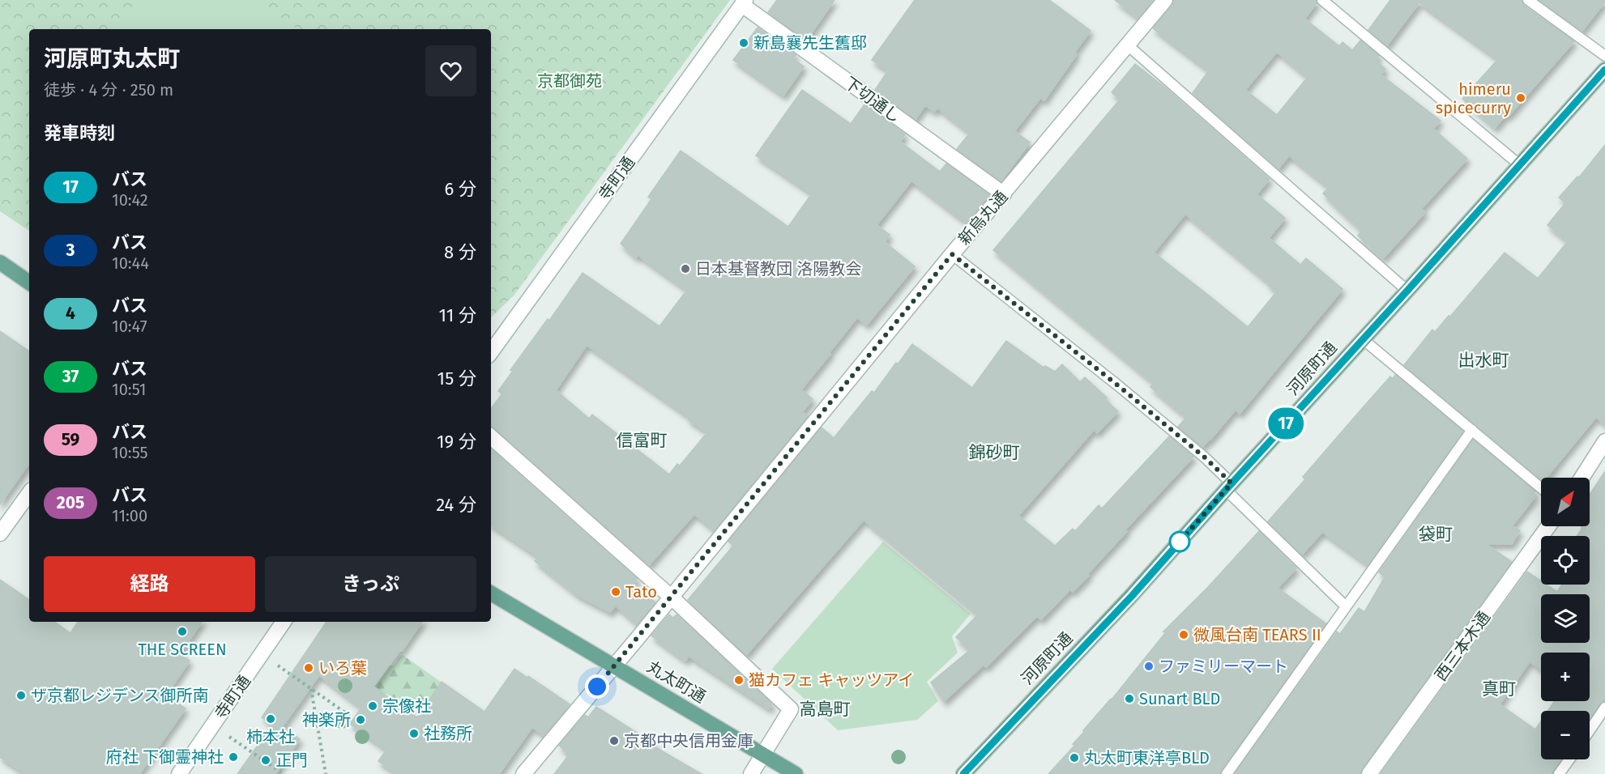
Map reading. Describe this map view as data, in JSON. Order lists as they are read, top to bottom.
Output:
{
  "streets": {
    "main road": ["河原町通", "丸太町通"],
    "street": [
      "下切通し",
      "寺町通",
      "新烏丸通",
      "西三本木通"
    ]
  },
  "crossings": [
    ["下切通し", "寺町通"],
    ["下切通し", "新烏丸通"],
    ["新烏丸通", "丸太町通"]
  ],
  "districts": [
    "出水町",
    "信富町",
    "錦砂町",
    "袋町",
    "真町",
    "高島町"
  ],
  "parks": ["京都御苑"],
  "places": [
    "新島襄先生舊邸",
    "himeru spicecurry",
    "日本基督教団 洛陽教会",
    "Tato",
    "THE SCREEN",
    "微風台南 TEARS II",
    "ファミリーマート",
    "いろ葉",
    "猫カフェ キャッツアイ",
    "ザ京都レジデンス御所南",
    "Sunart BLD",
    "宗像社",
    "柿本社",
    "神楽所",
    "社務所",
    "京都中央信用金庫",
    "府社 下御霊神社",
    "丸太町東洋亭BLD",
    "正門"
  ],
  "lines": ["bus line 17"],
  "north": "top right",
  "page": {
    "on_map": "17",
    "heading": [
      ["河原町丸太町", "徒歩 · 4 分 · 250 m"],
      "発車時刻"
    ],
    "list": [
      {
        "mark": "17",
        "name": "バス",
        "note": "10:42",
        "value": "6 分"
      },
      {
        "mark": "3",
        "name": "バス",
        "note": "10:44",
        "value": "8 分"
      },
      {
        "mark": "4",
        "name": "バス",
        "note": "10:47",
        "value": "11 分"
      },
      {
        "mark": "37",
        "name": "バス",
        "note": "10:51",
        "value": "15 分"
      },
      {
        "mark": "59",
        "name": "バス",
        "note": "10:55",
        "value": "19 分"
      },
      {
        "mark": "205",
        "name": "バス",
        "note": "11:00",
        "value": "24 分"
      }
    ],
    "map_buttons": ["+", "−"],
    "buttons": ["経路", "きっぷ"]
  }
}
